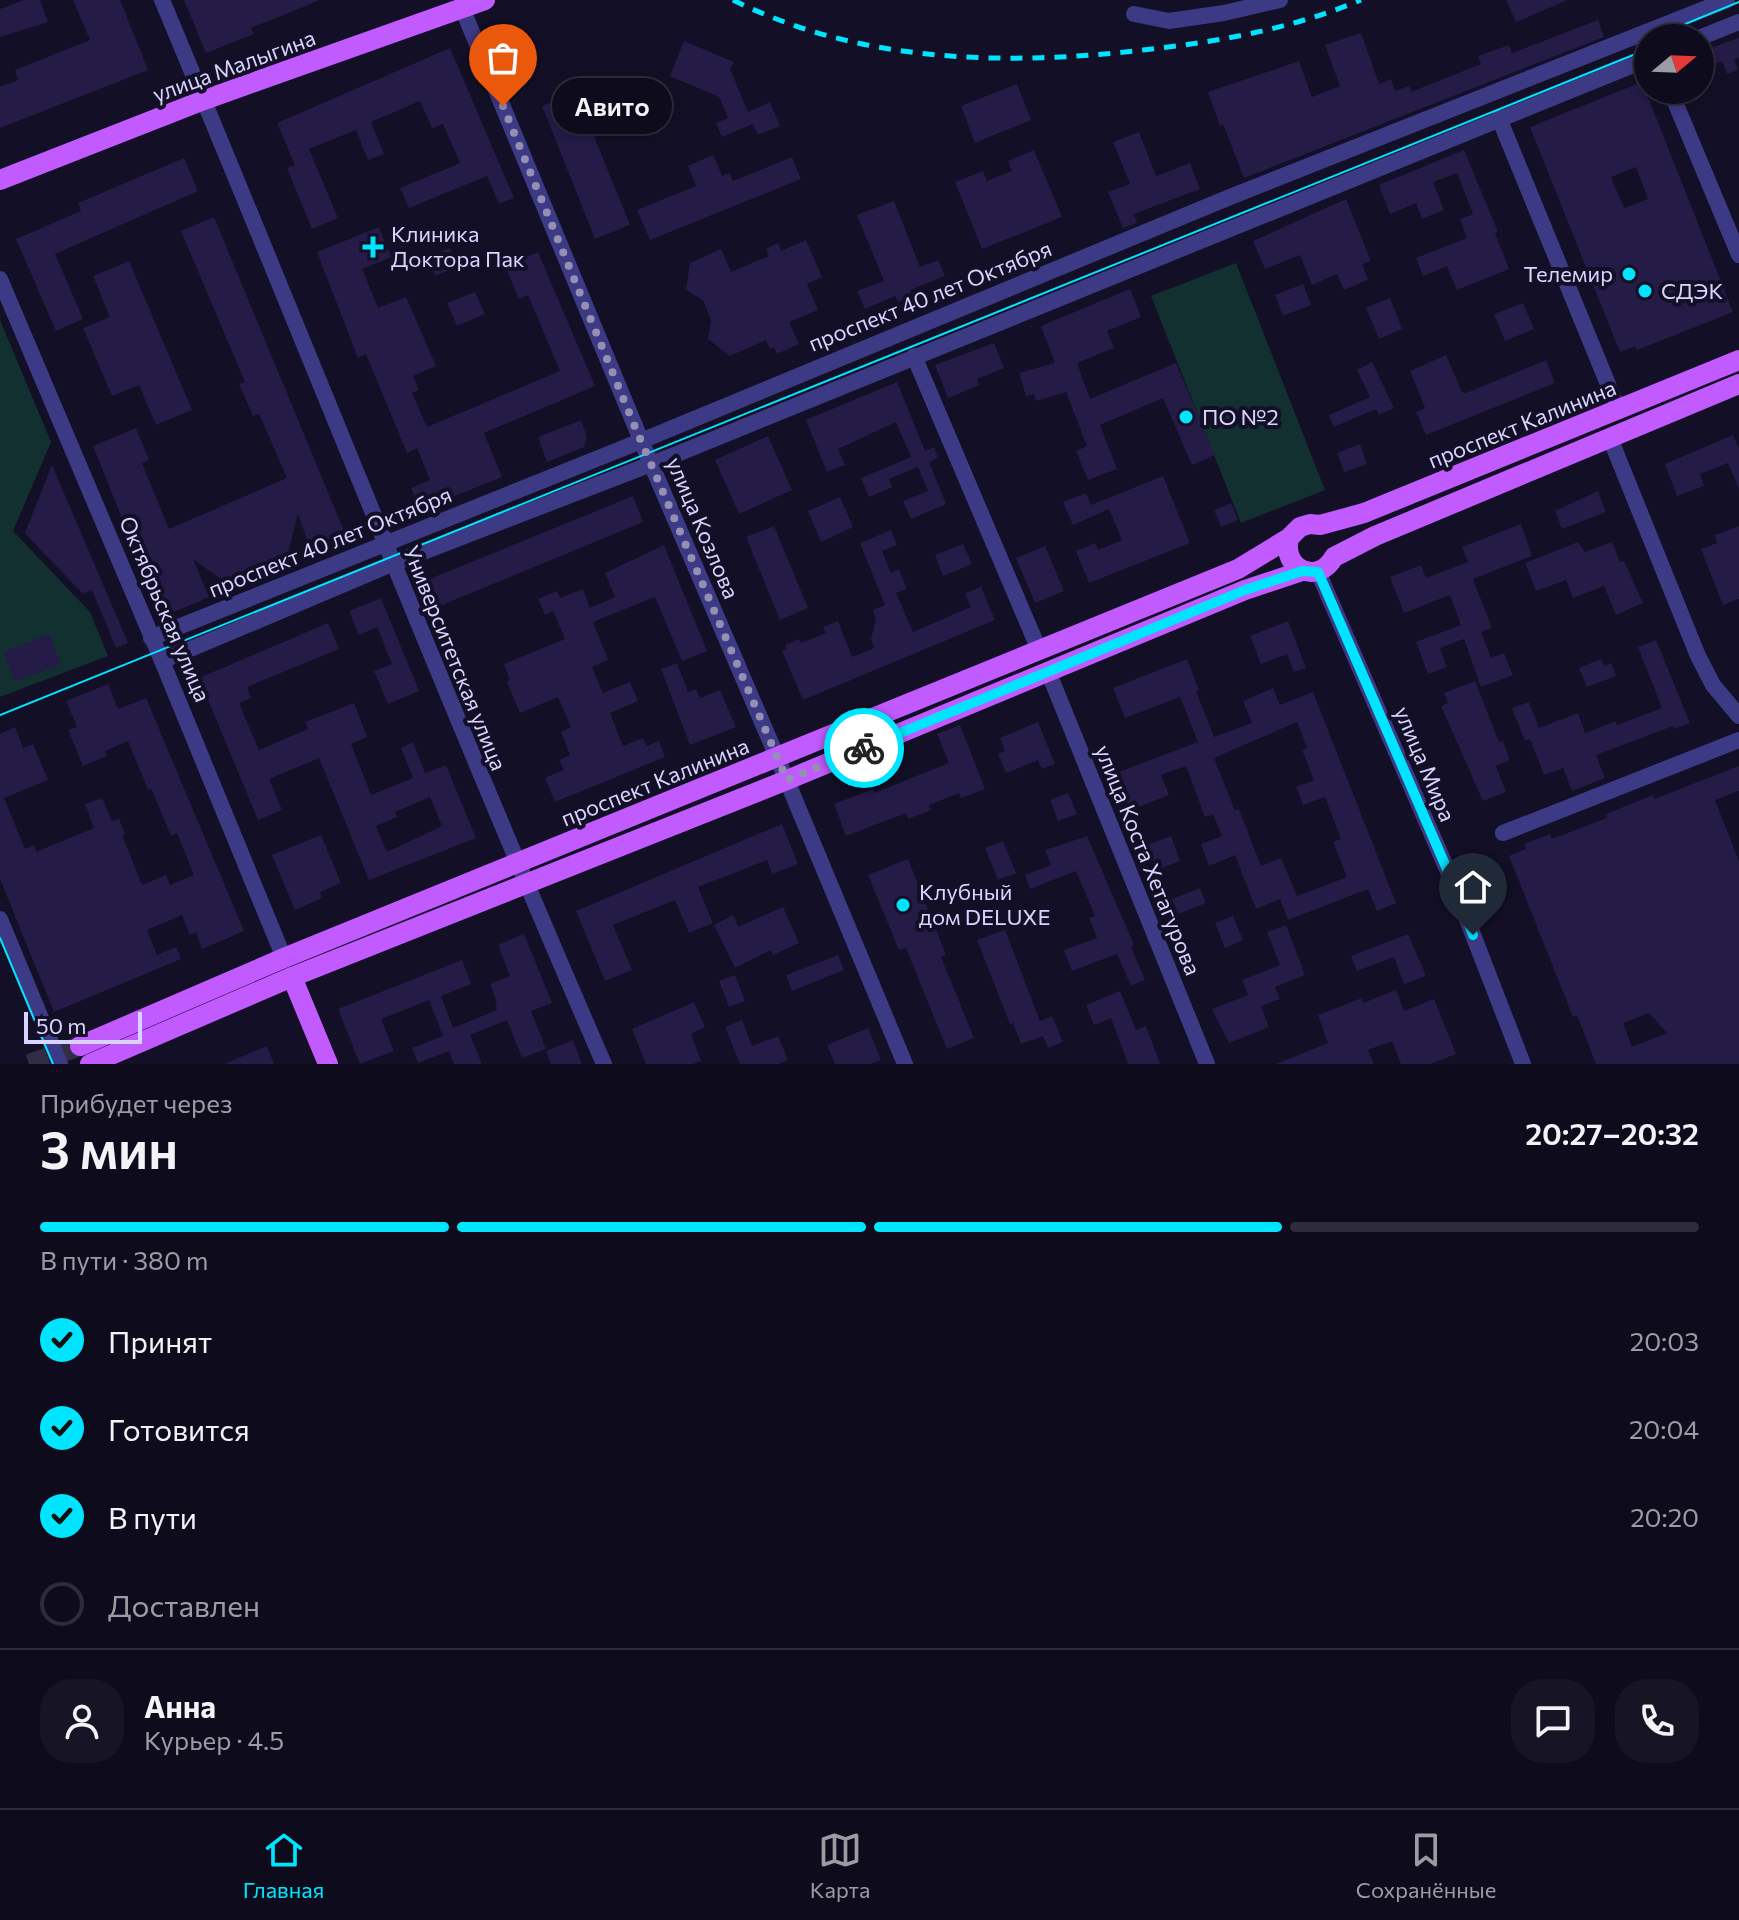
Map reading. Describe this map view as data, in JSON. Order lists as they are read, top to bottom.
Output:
{
  "streets": {
    "main road": ["улица Малыгина", "проспект Калинина", "Октябрьская улица"],
    "street": [
      "проспект 40 лет Октября",
      "улица Козлова",
      "Университетская улица",
      "улица Мира",
      "улица Коста Хетагурова"
    ]
  },
  "crossings": [
    ["улица Малыгина", "улица Козлова"],
    ["улица Малыгина", "Университетская улица"],
    ["проспект 40 лет Октября", "улица Козлова"],
    ["проспект 40 лет Октября", "Октябрьская улица"],
    ["проспект 40 лет Октября", "Университетская улица"],
    ["проспект Калинина", "улица Козлова"],
    ["проспект Калинина", "Октябрьская улица"],
    ["проспект Калинина", "Университетская улица"],
    ["проспект Калинина", "улица Мира"],
    ["проспект Калинина", "улица Коста Хетагурова"]
  ],
  "places": {
    "other": [
      "Авито",
      "Телемир",
      "СДЭК",
      "ПО №2",
      "Клубный дом DELUXE"
    ],
    "health": ["Клиника Доктора Пак"]
  },
  "scale_bar": "50 m",
  "north": "right",
  "page": {
    "bubble": "Авито",
    "scale": "50 m",
    "heading": ["3 мин", "Прибудет через", "20:27–20:32"],
    "panel": ["Анна", "Курьер · 4.5"],
    "bar": "В пути · 380 m",
    "list": [
      ["Принят", "20:03"],
      ["Готовится", "20:04"],
      ["В пути", "20:20"],
      "Доставлен"
    ],
    "tabs": ["Главная", "Карта", "Сохранённые"]
  }
}
